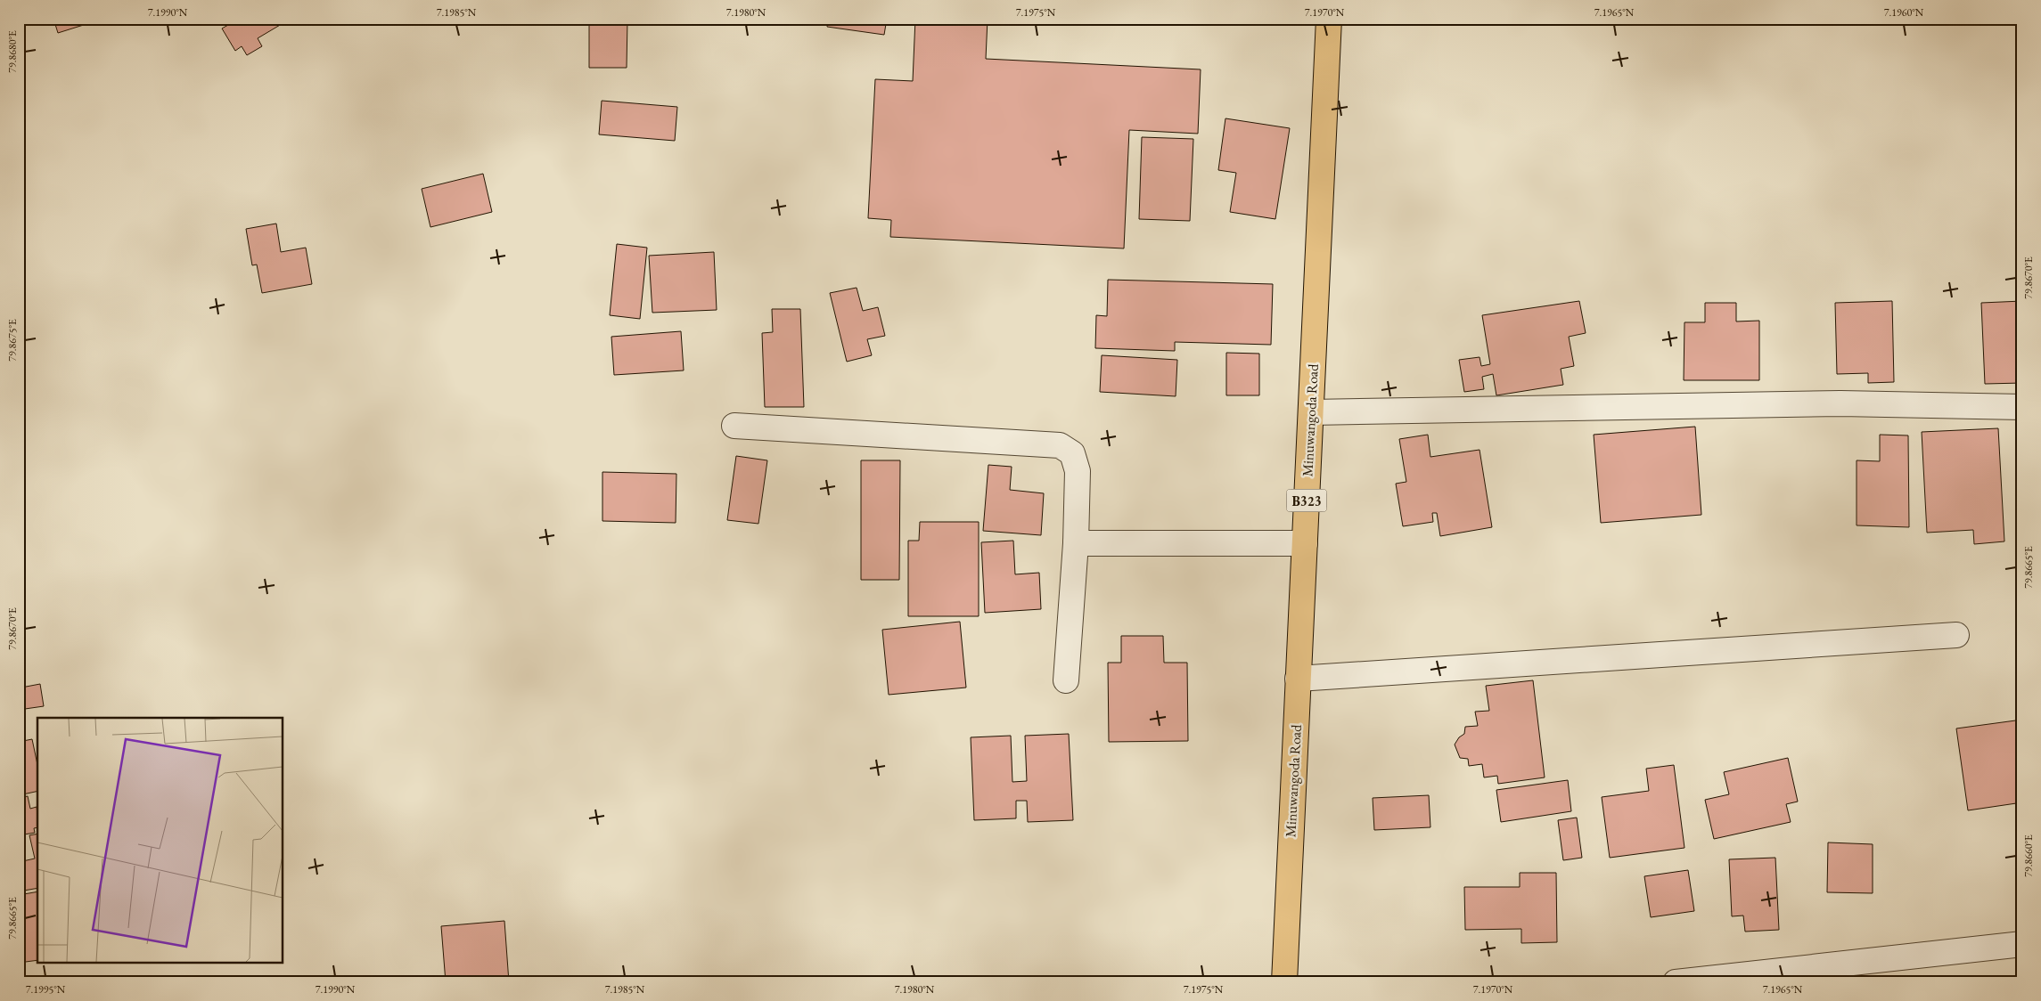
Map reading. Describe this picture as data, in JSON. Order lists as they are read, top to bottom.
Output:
{
  "streets": {
    "main road": ["Minuwangoda Road", "B323"]
  },
  "coordinates": [
    "7.1990°N",
    "7.1985°N",
    "7.1980°N",
    "7.1975°N",
    "7.1970°N",
    "7.1965°N",
    "7.1960°N",
    "79.8680°E",
    "79.8670°E",
    "79.8675°E",
    "79.8665°E",
    "79.8660°E",
    "7.1995°N"
  ]
}
